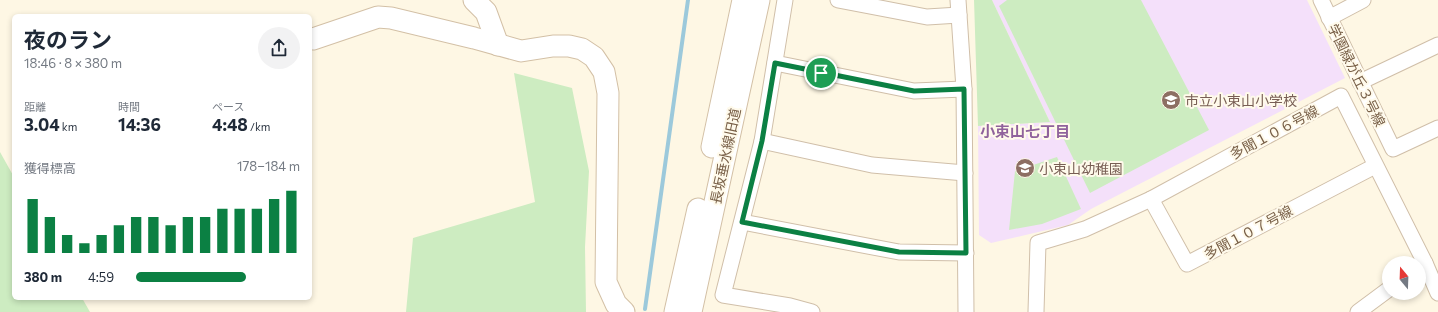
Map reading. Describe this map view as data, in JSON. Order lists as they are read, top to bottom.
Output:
{
  "streets": {
    "street": [
      "学園緑が丘３号線",
      "多聞１０６号線",
      "長坂垂水線旧道",
      "多聞１０７号線"
    ]
  },
  "crossings": [
    ["多聞１０６号線", "多聞１０７号線"]
  ],
  "districts": ["小束山七丁目"],
  "places": {
    "school or university": ["市立小束山小学校", "小束山幼稚園"]
  },
  "north": "top",
  "page": {
    "heading": ["夜のラン", "18:46 · 8 × 380 m"],
    "stats": [
      ["距離", "3.04 km"],
      ["時間", "14:36"],
      ["ペース", "4:48 /km"]
    ],
    "chart": ["獲得標高", "178–184 m"],
    "list": [
      {
        "name": "380 m",
        "note": "4:59"
      }
    ]
  }
}
